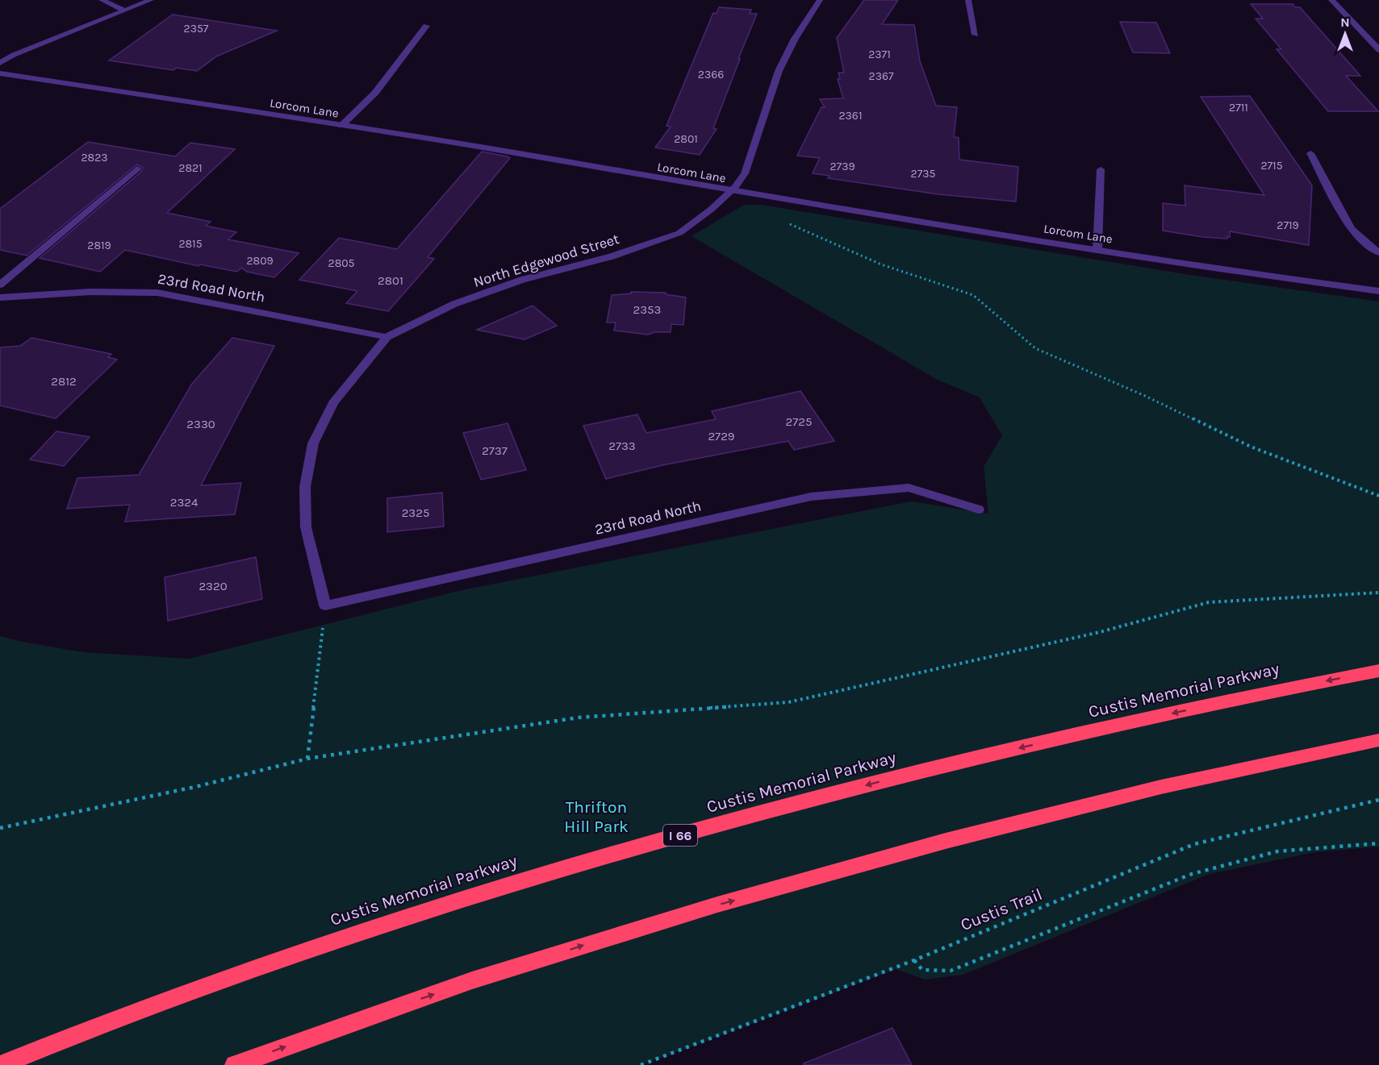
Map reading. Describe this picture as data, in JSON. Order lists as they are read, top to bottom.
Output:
{
  "streets": {
    "highway": ["Custis Memorial Parkway", "I 66"],
    "street": ["Lorcom Lane", "North Edgewood Street", "23rd Road North"],
    "path": ["Custis Trail"]
  },
  "crossings": [
    ["Lorcom Lane", "North Edgewood Street"],
    ["North Edgewood Street", "23rd Road North"]
  ],
  "parks": ["Thrifton Hill Park"],
  "house_numbers": [
    "2357",
    "2371",
    "2366",
    "2367",
    "2711",
    "2361",
    "2801",
    "2823",
    "2715",
    "2739",
    "2821",
    "2735",
    "2719",
    "2815",
    "2819",
    "2809",
    "2805",
    "2801",
    "2353",
    "2812",
    "2725",
    "2330",
    "2729",
    "2733",
    "2737",
    "2324",
    "2325",
    "2320"
  ],
  "north": "top"
}
